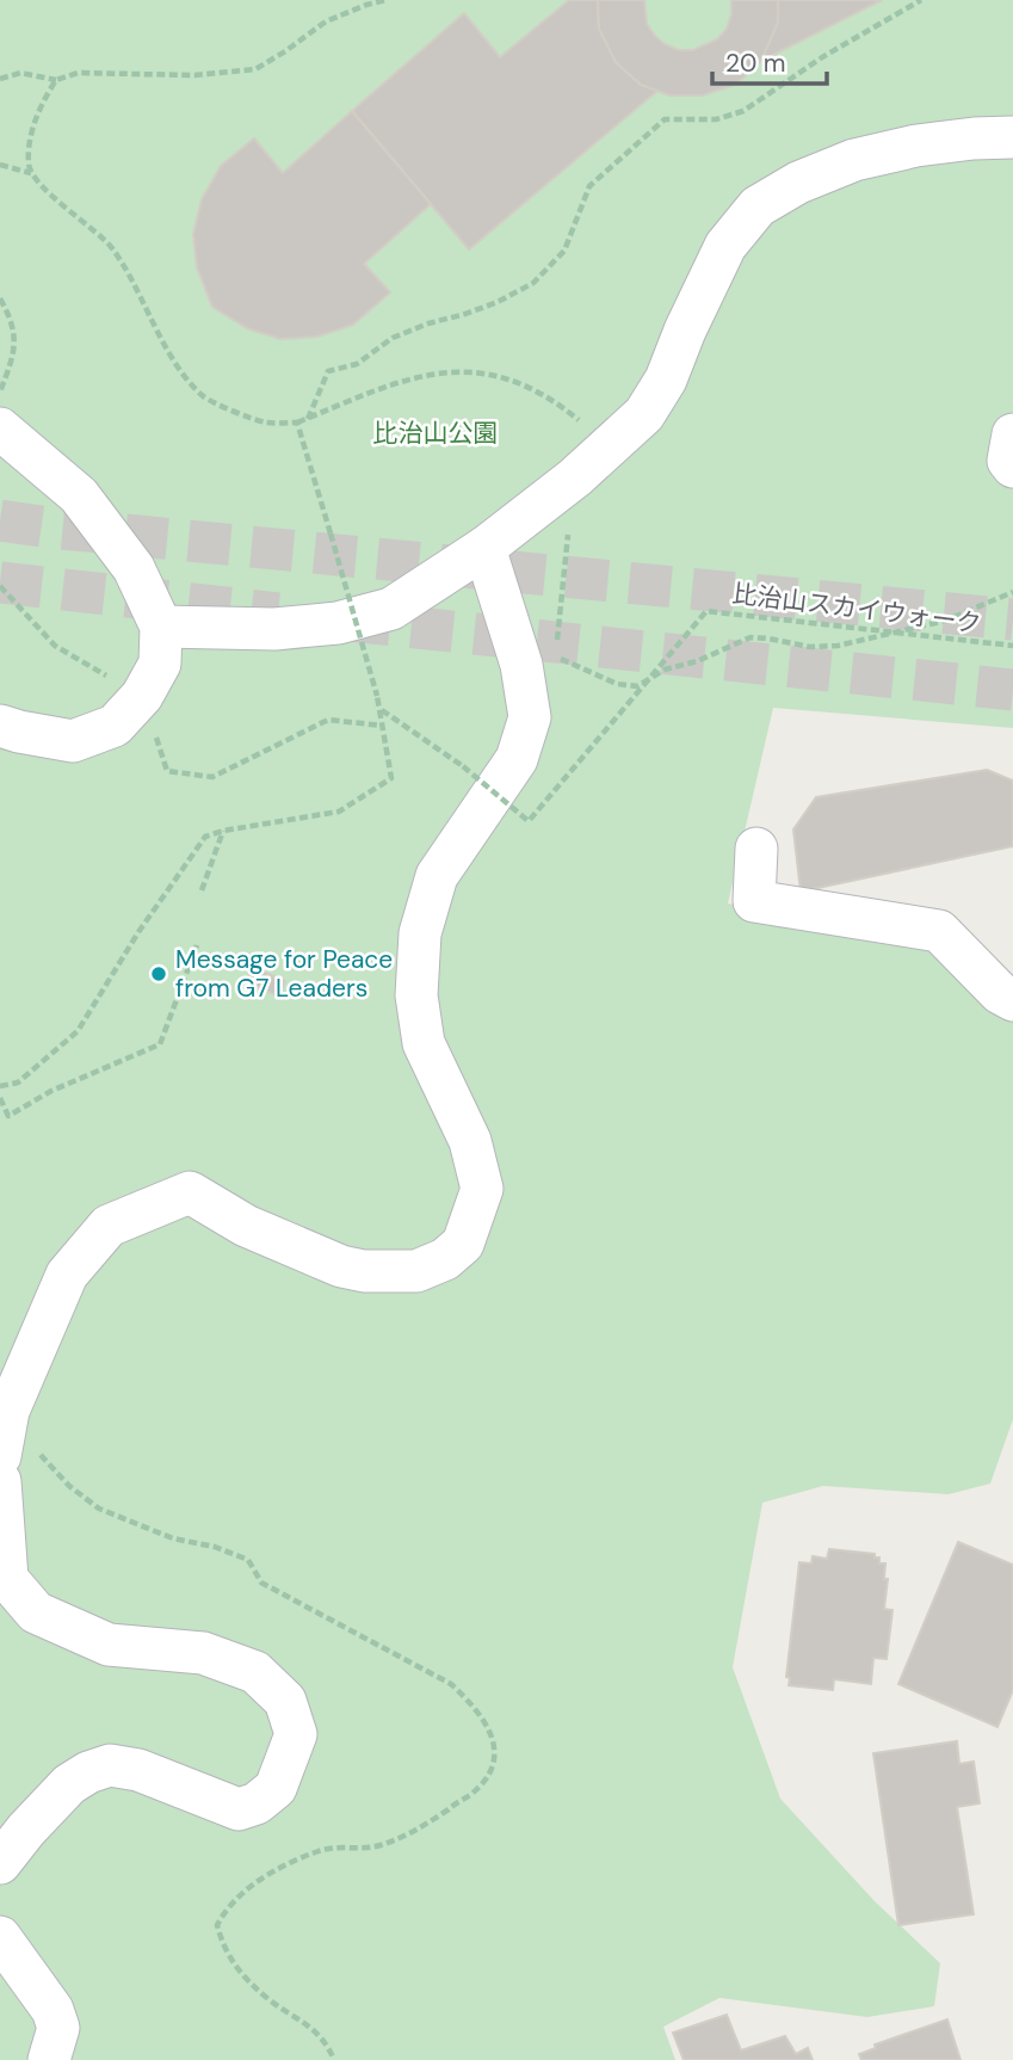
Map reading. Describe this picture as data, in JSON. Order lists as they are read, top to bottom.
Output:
{
  "streets": {
    "path": ["比治山スカイウォーク"]
  },
  "parks": ["比治山公園"],
  "places": ["Message for Peace from G7 Leaders"],
  "scale_bar": "20 m"
}
